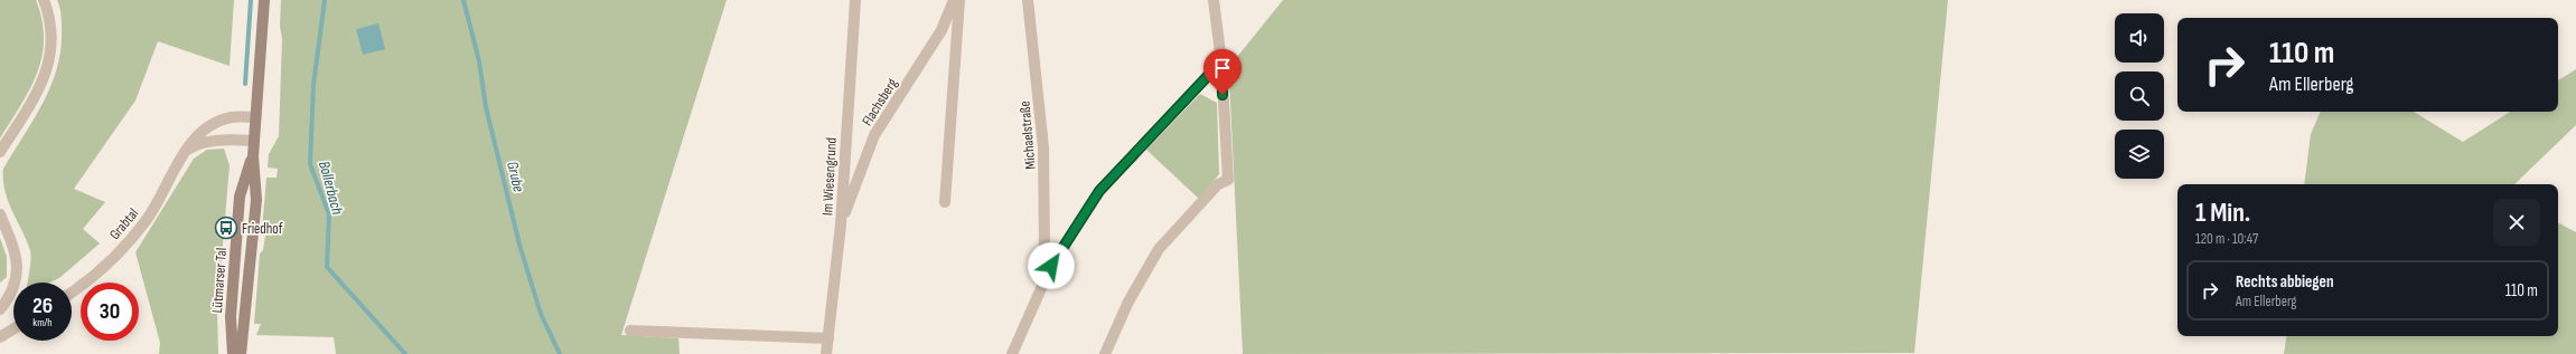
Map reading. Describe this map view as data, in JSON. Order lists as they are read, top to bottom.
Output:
{
  "streets": {
    "main road": ["Lütmarser Tal"],
    "street": [
      "Flachsberg",
      "Michaelstraße",
      "Im Wiesengrund",
      "Grabtal"
    ]
  },
  "crossings": [
    ["Flachsberg", "Im Wiesengrund"],
    ["Grabtal", "Lütmarser Tal"]
  ],
  "water": ["Grube", "Bollerbach"],
  "places": {
    "bus stop": ["Friedhof"]
  },
  "page": {
    "turn": ["110 m", "Am Ellerberg"],
    "heading": ["1 Min.", "120 m · 10:47"],
    "list": [
      {
        "name": "Rechts abbiegen",
        "note": "Am Ellerberg",
        "value": "110 m"
      }
    ],
    "speed": "26 km/h",
    "limit": "30"
  }
}
